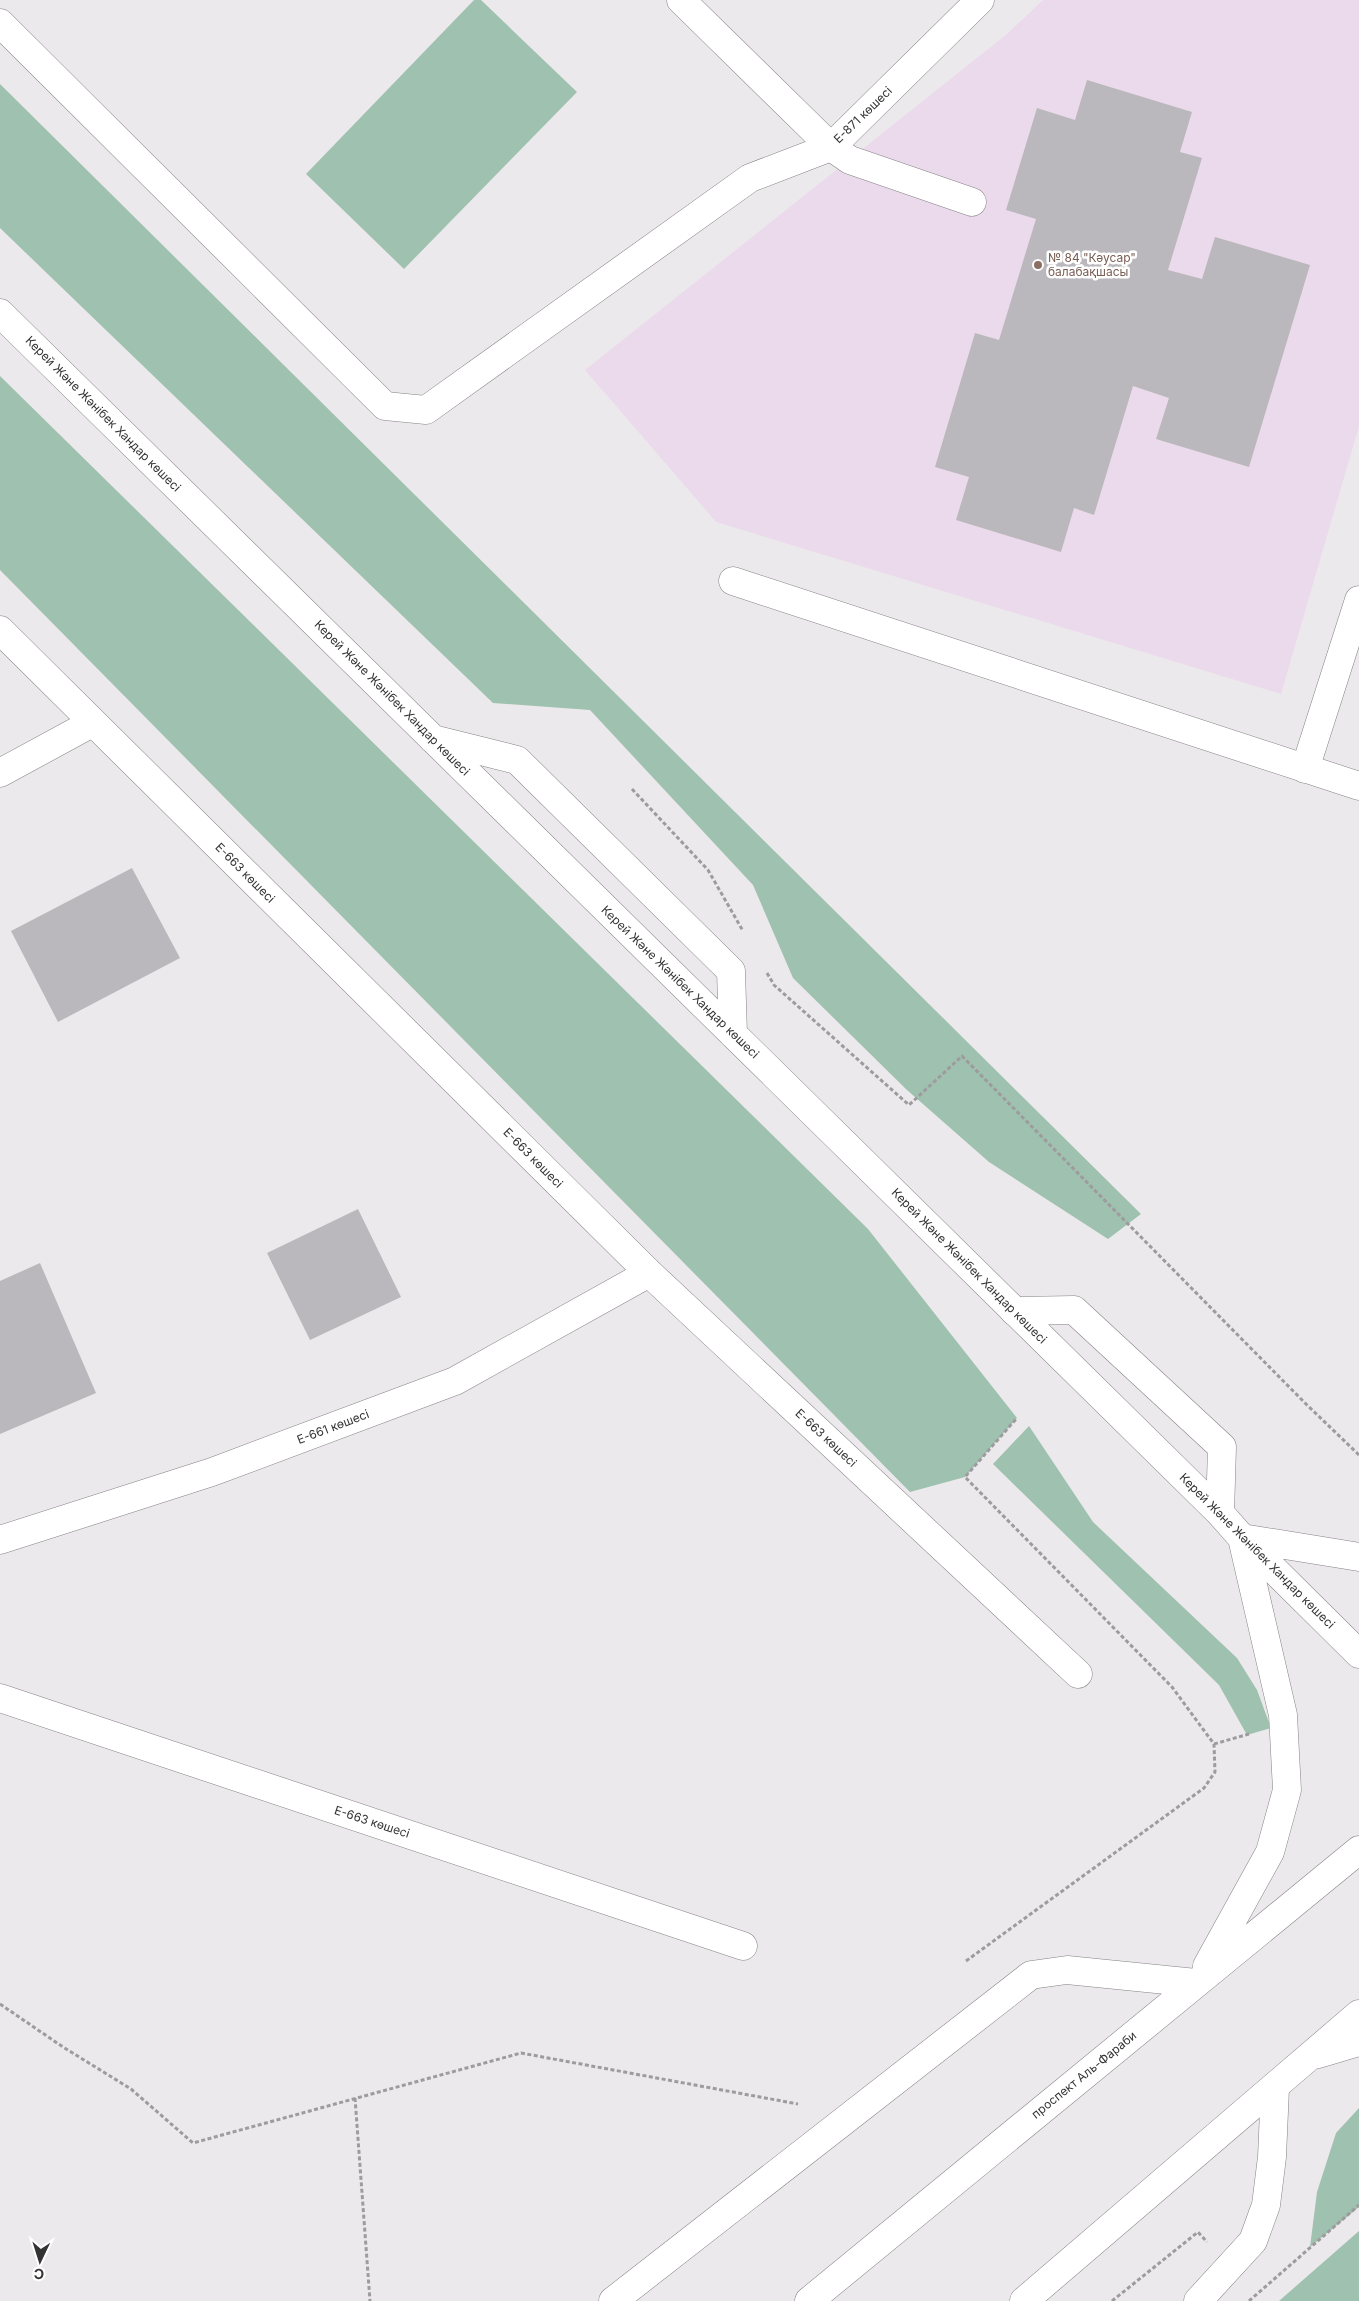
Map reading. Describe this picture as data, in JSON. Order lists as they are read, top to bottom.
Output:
{
  "streets": {
    "street": [
      "Е-871 көшесі",
      "Керей Және Жәнібек Хандар көшесі",
      "Е-663 көшесі",
      "Е-661 көшесі",
      "проспект Аль-Фараби"
    ]
  },
  "crossings": [
    ["Е-663 көшесі", "Е-661 көшесі"]
  ],
  "places": ["№ 84 \"Кәусар\" балабақшасы"],
  "north": "bottom"
}
